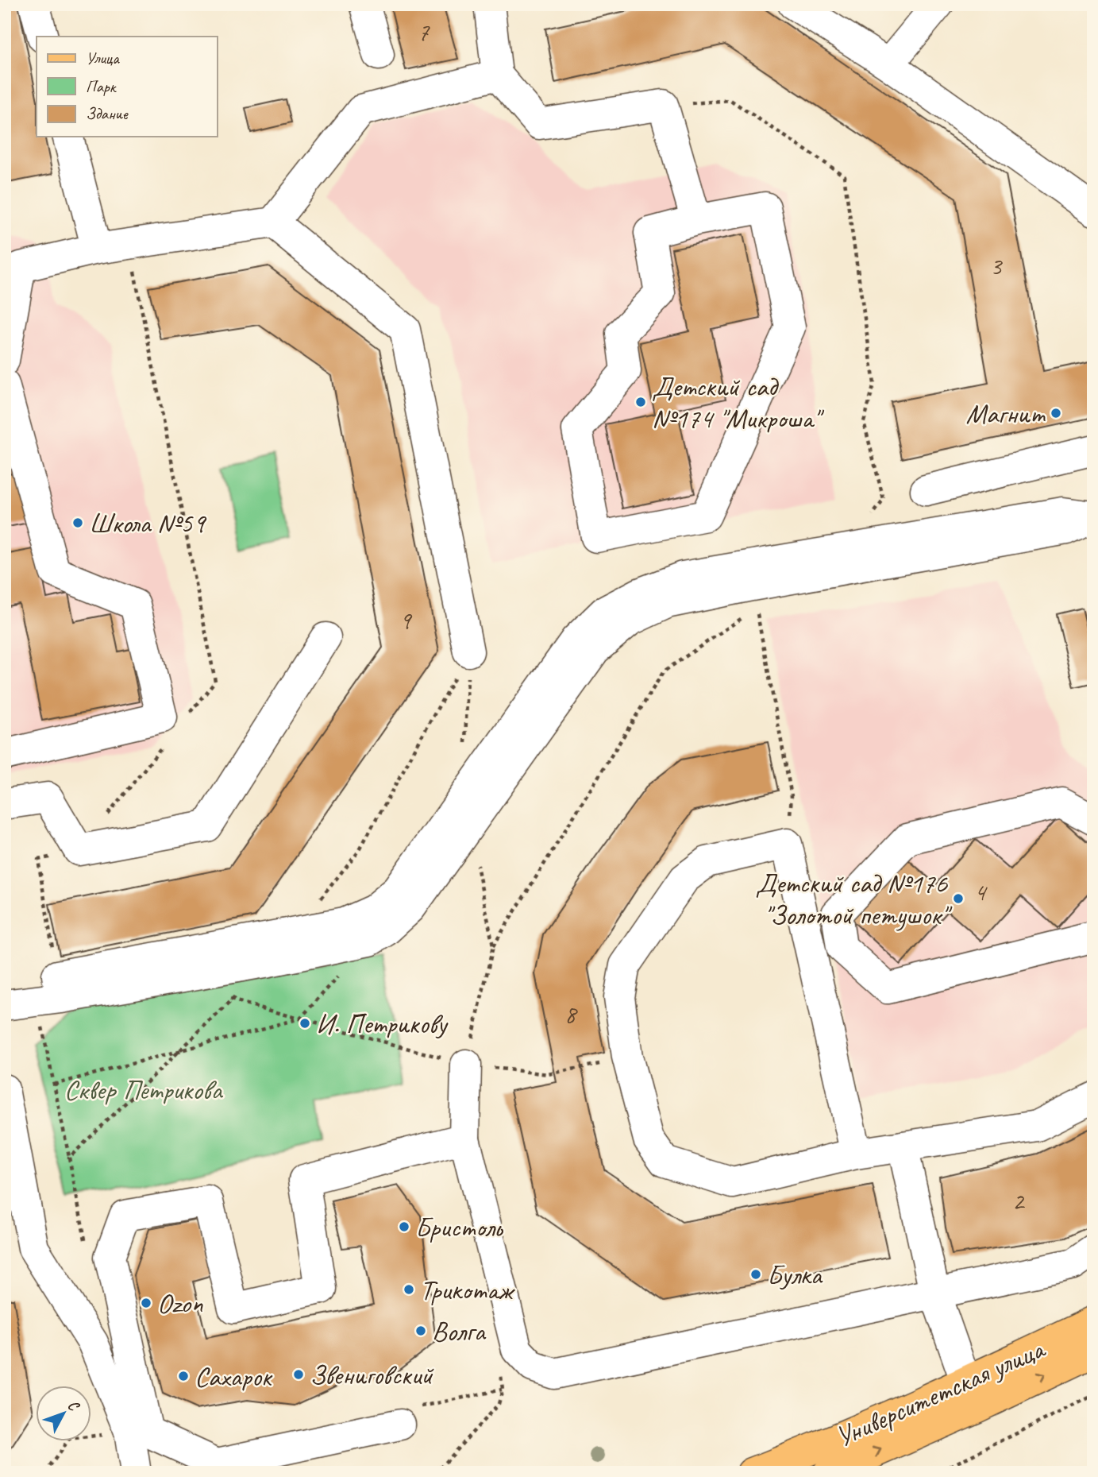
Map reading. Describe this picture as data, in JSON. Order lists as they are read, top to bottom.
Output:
{
  "streets": {
    "main road": ["Университетская улица"]
  },
  "parks": ["Сквер Петрикова"],
  "places": [
    "Детский сад №174 \"Микроша\"",
    "Магнит",
    "Школа №59",
    "Детский сад №176 \"Золотой петушок\"",
    "И. Петрикову",
    "Бристоль",
    "Булка",
    "Трикотаж",
    "Ozon",
    "Волга",
    "Звениговский",
    "Сахарок"
  ],
  "house_numbers": [
    "7",
    "3",
    "9",
    "4",
    "8",
    "2"
  ],
  "legend": ["Улица", "Парк", "Здание"],
  "north": "top right"
}
